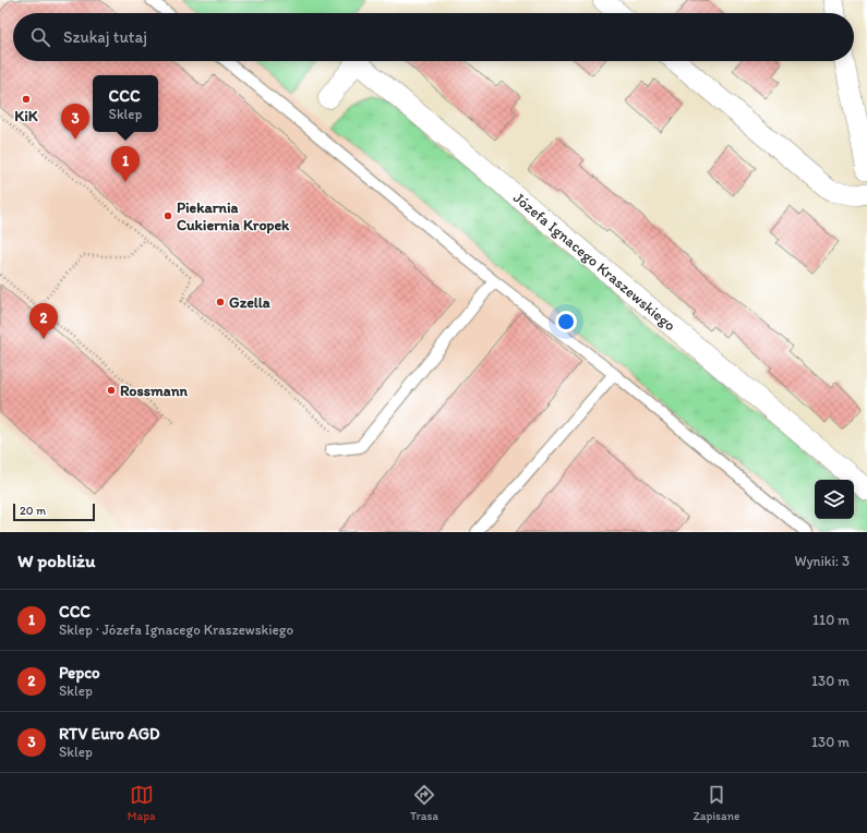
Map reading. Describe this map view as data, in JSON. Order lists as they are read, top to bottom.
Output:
{
  "streets": {
    "street": ["Józefa Ignacego Kraszewskiego"]
  },
  "places": [
    "KiK",
    "Piekarnia Cukiernia Kropek",
    "Gzella",
    "Rossmann"
  ],
  "scale_bar": "20 m",
  "page": {
    "search": "Szukaj tutaj",
    "popup": ["CCC", "Sklep"],
    "pins": ["3", "1", "2"],
    "scale": "20 m",
    "heading": ["W pobliżu", "Wyniki: 3"],
    "list": [
      {
        "mark": "1",
        "name": "CCC",
        "note": "Sklep · Józefa Ignacego Kraszewskiego",
        "value": "110 m"
      },
      {
        "mark": "2",
        "name": "Pepco",
        "note": "Sklep",
        "value": "130 m"
      },
      {
        "mark": "3",
        "name": "RTV Euro AGD",
        "note": "Sklep",
        "value": "130 m"
      }
    ],
    "nav": ["Mapa", "Trasa", "Zapisane"]
  }
}
